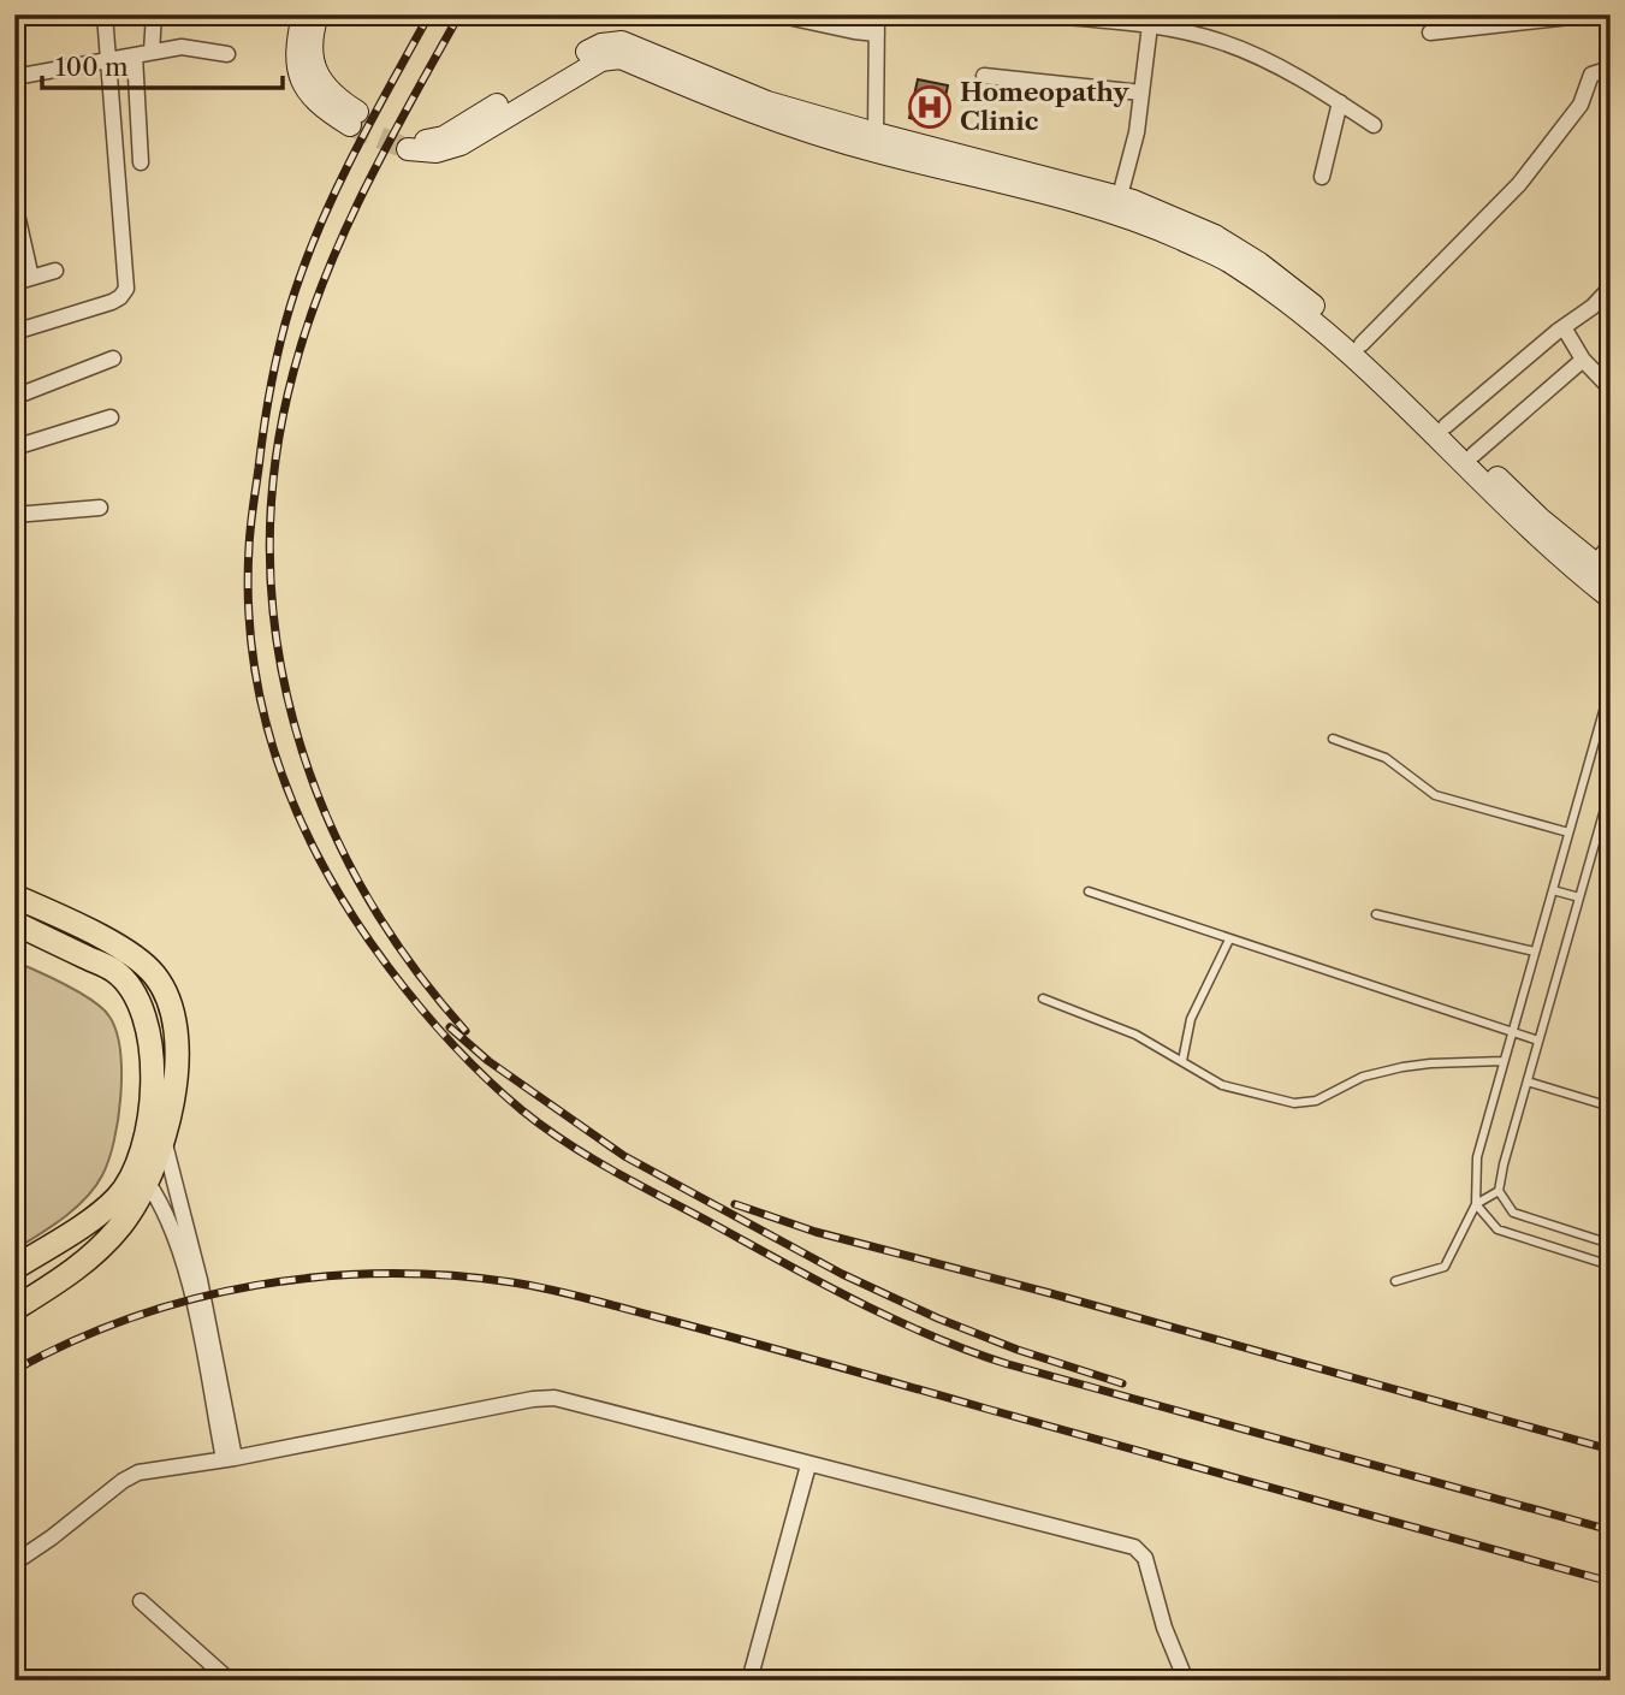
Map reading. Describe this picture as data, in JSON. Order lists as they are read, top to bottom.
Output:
{
  "places": {
    "hospital": ["Homeopathy Clinic"]
  },
  "scale_bar": "100 m"
}
